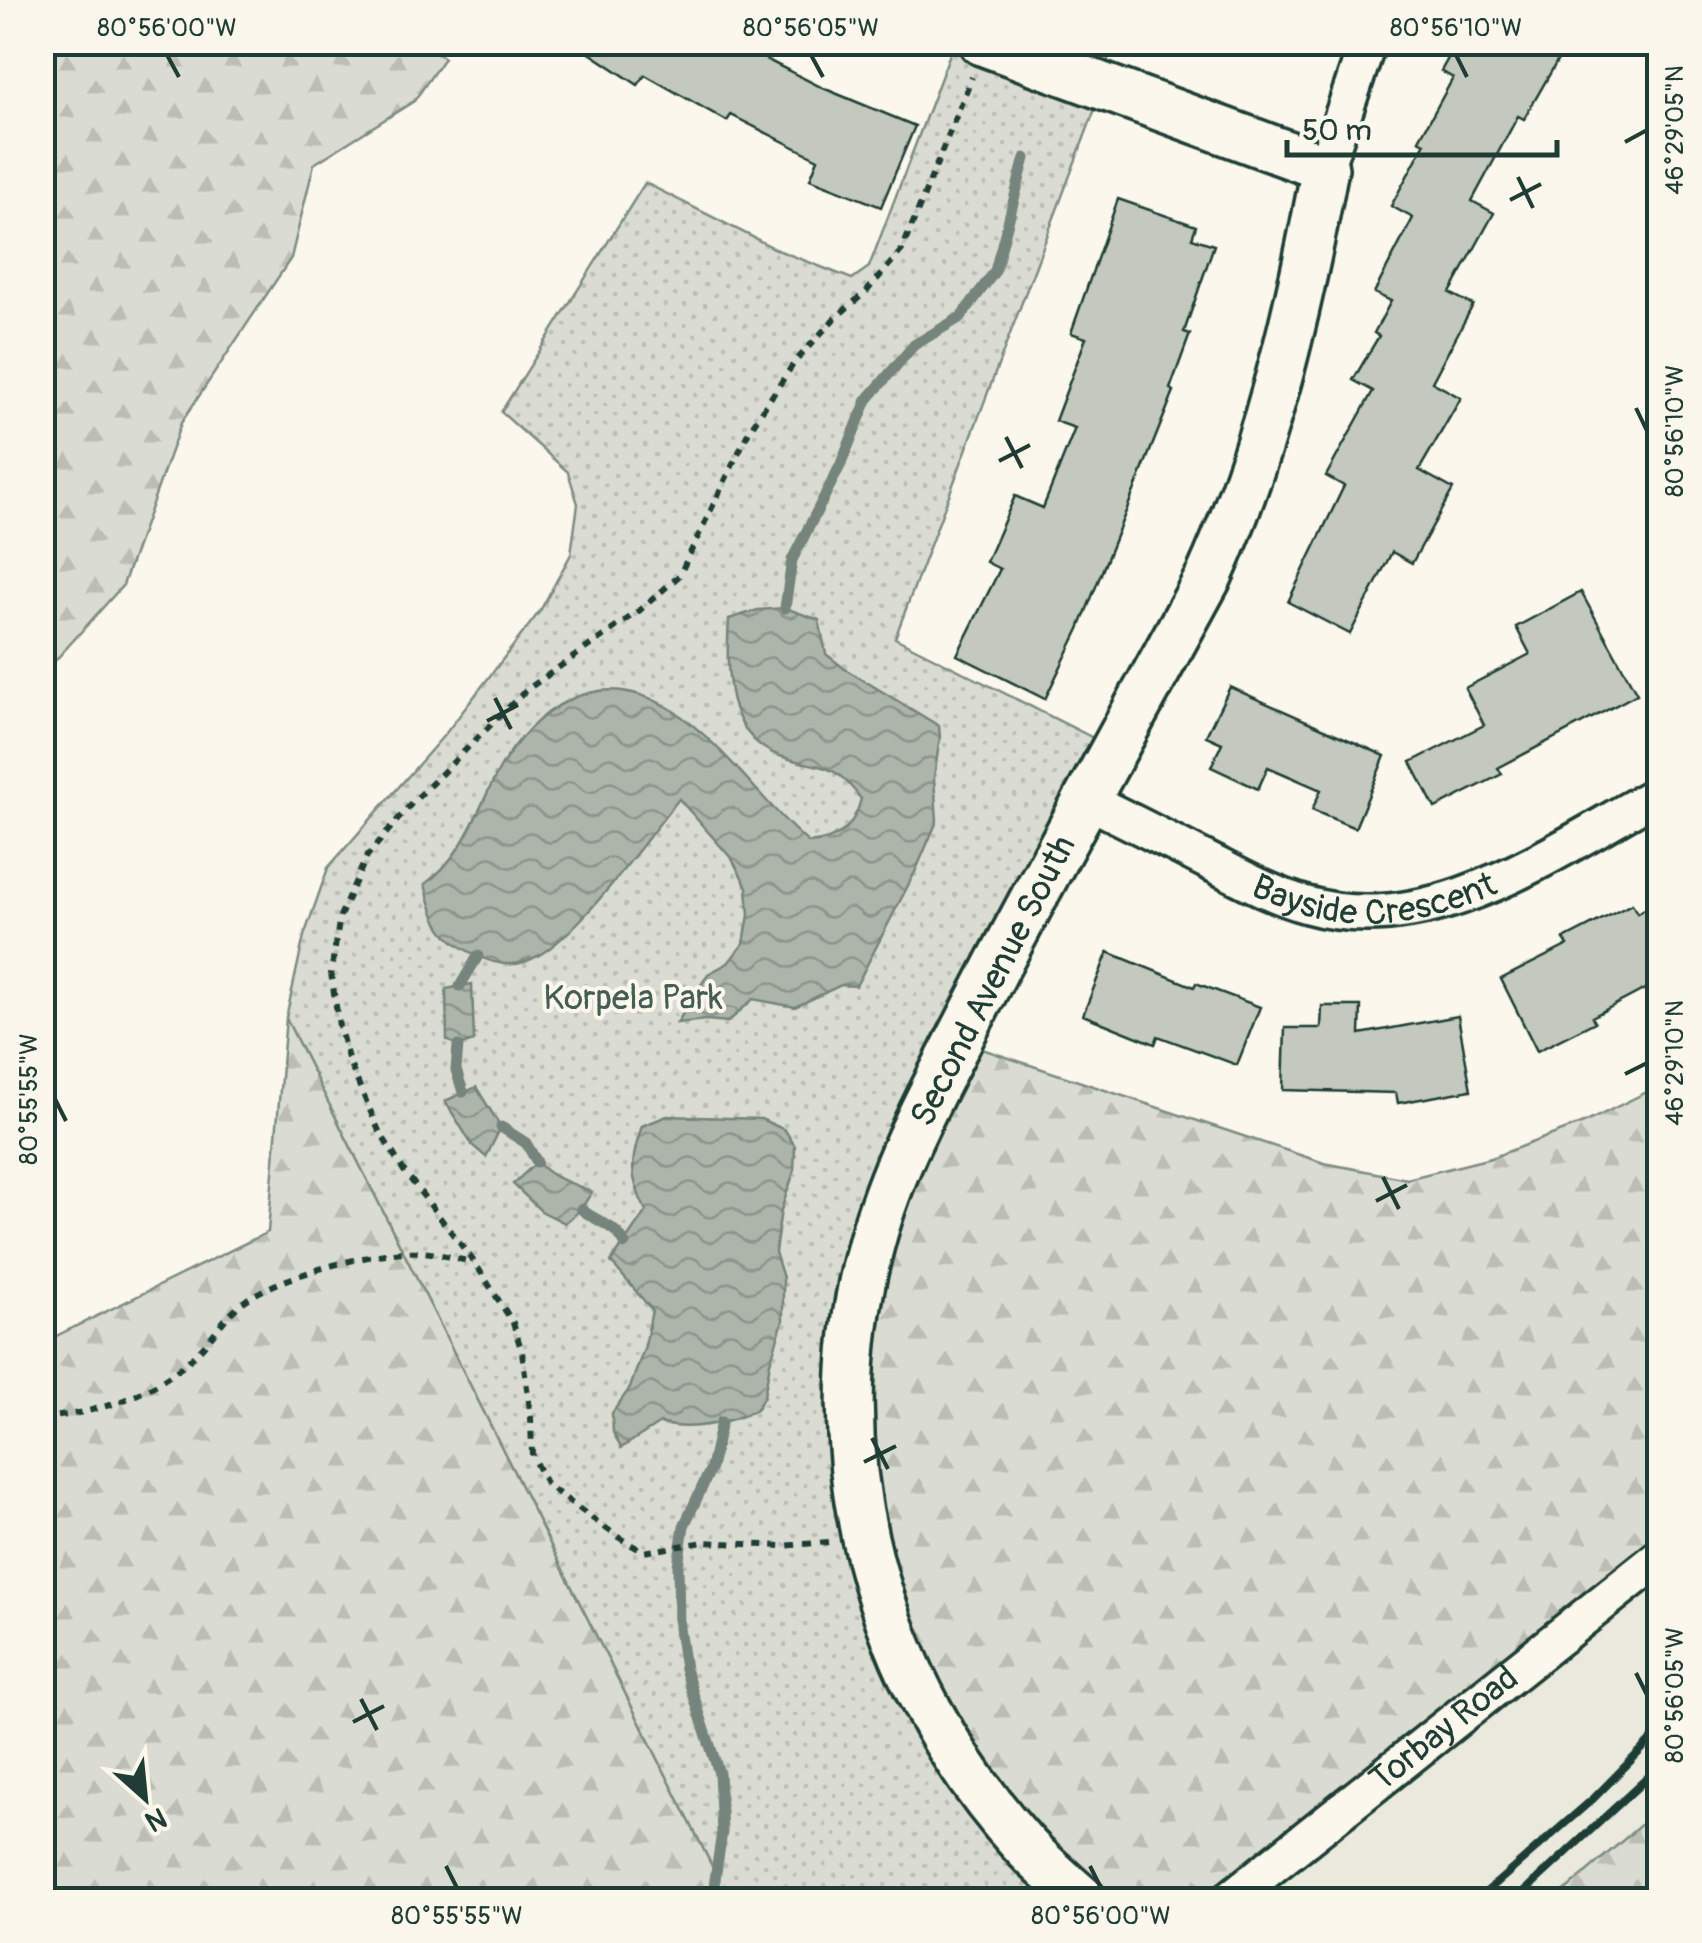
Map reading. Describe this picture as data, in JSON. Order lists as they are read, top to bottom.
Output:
{
  "streets": {
    "street": ["Bayside Crescent", "Second Avenue South", "Torbay Road"]
  },
  "crossings": [
    ["Bayside Crescent", "Second Avenue South"]
  ],
  "parks": ["Korpela Park"],
  "scale_bar": "50 m",
  "north": "bottom right",
  "coordinates": [
    "80°56'00\"W",
    "80°56'05\"W",
    "80°56'10\"W",
    "46°29'05\"N",
    "46°29'10\"N",
    "80°55'55\"W"
  ]
}
